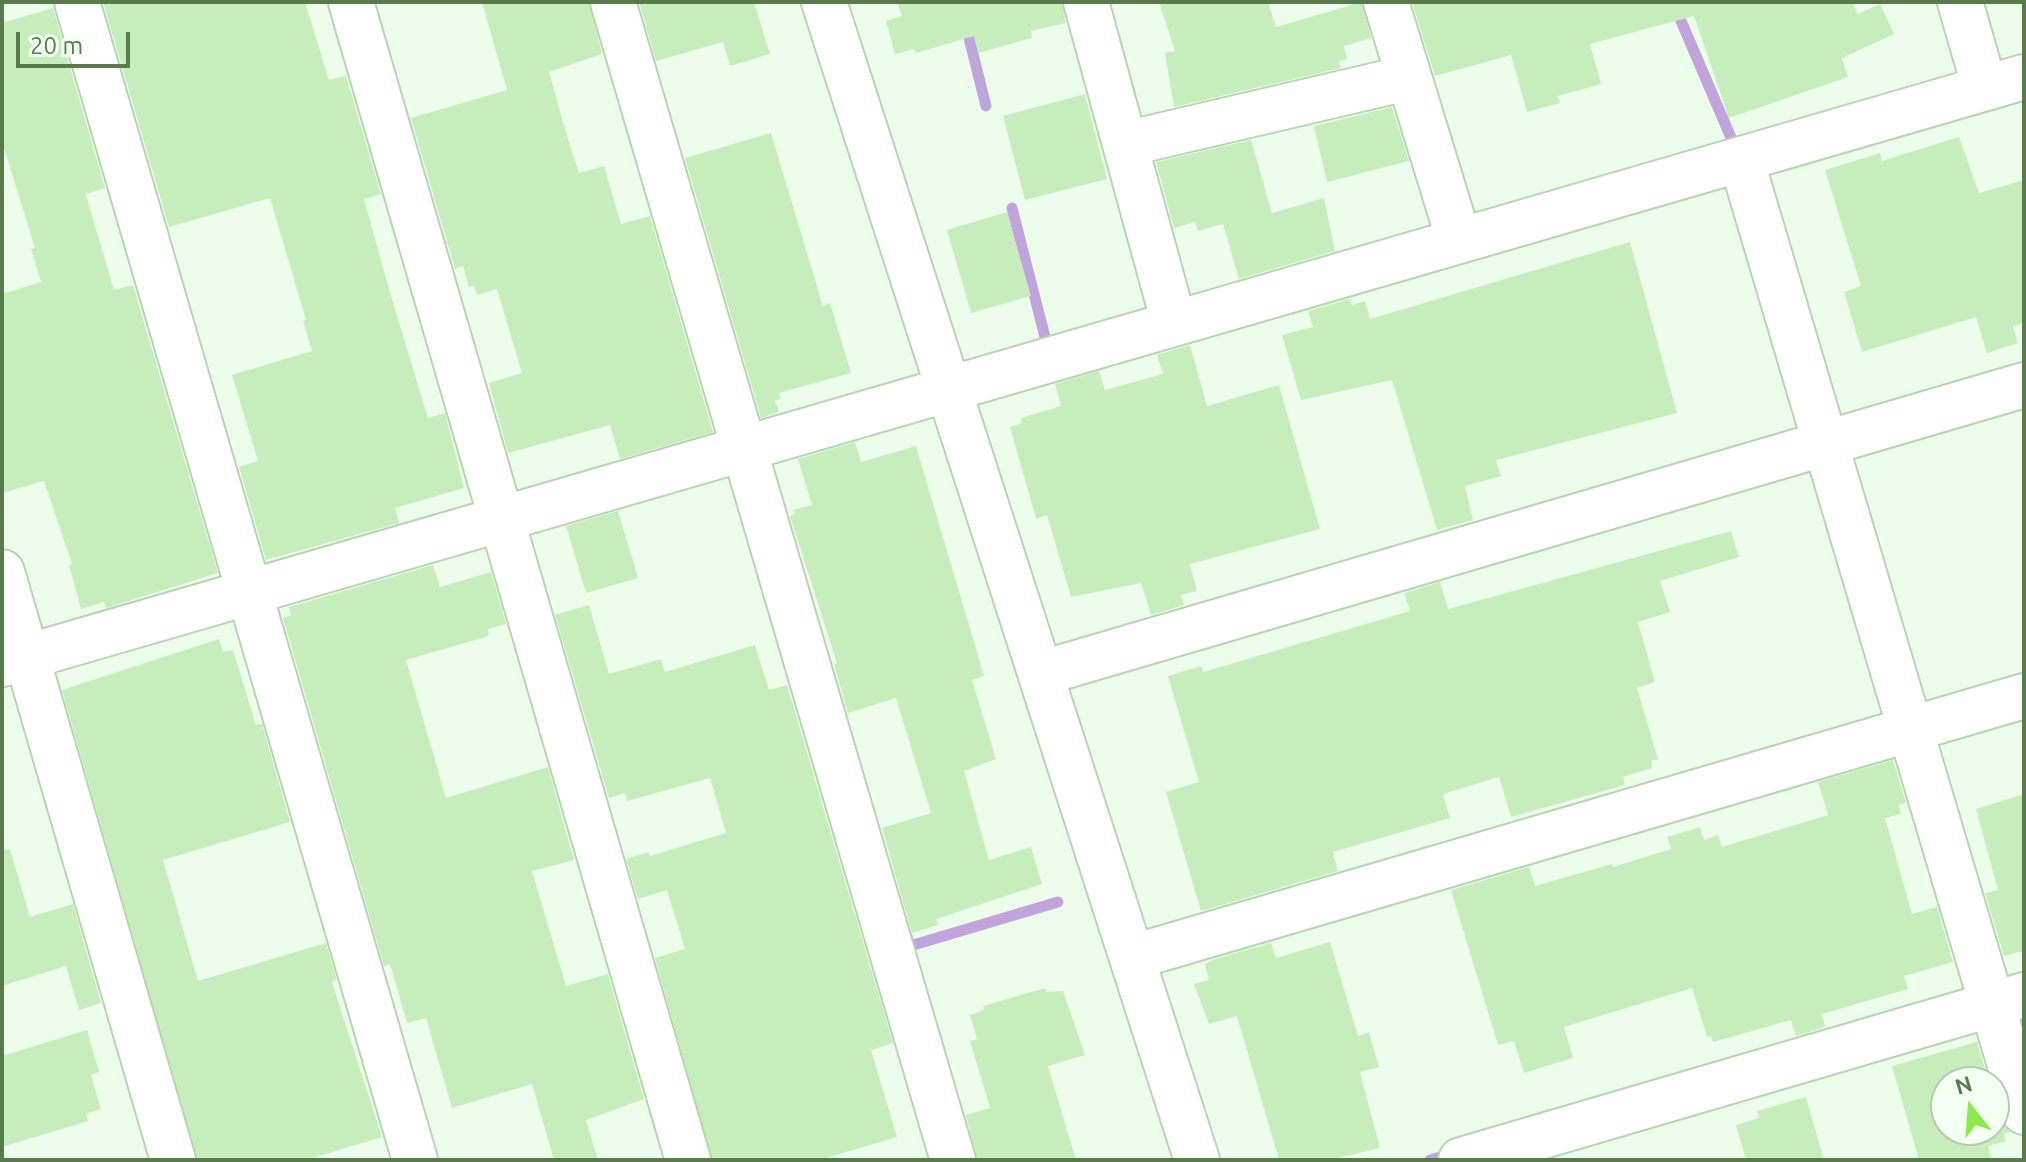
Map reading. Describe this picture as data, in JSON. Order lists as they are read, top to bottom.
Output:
{
  "scale_bar": "20 m",
  "north": "top"
}
